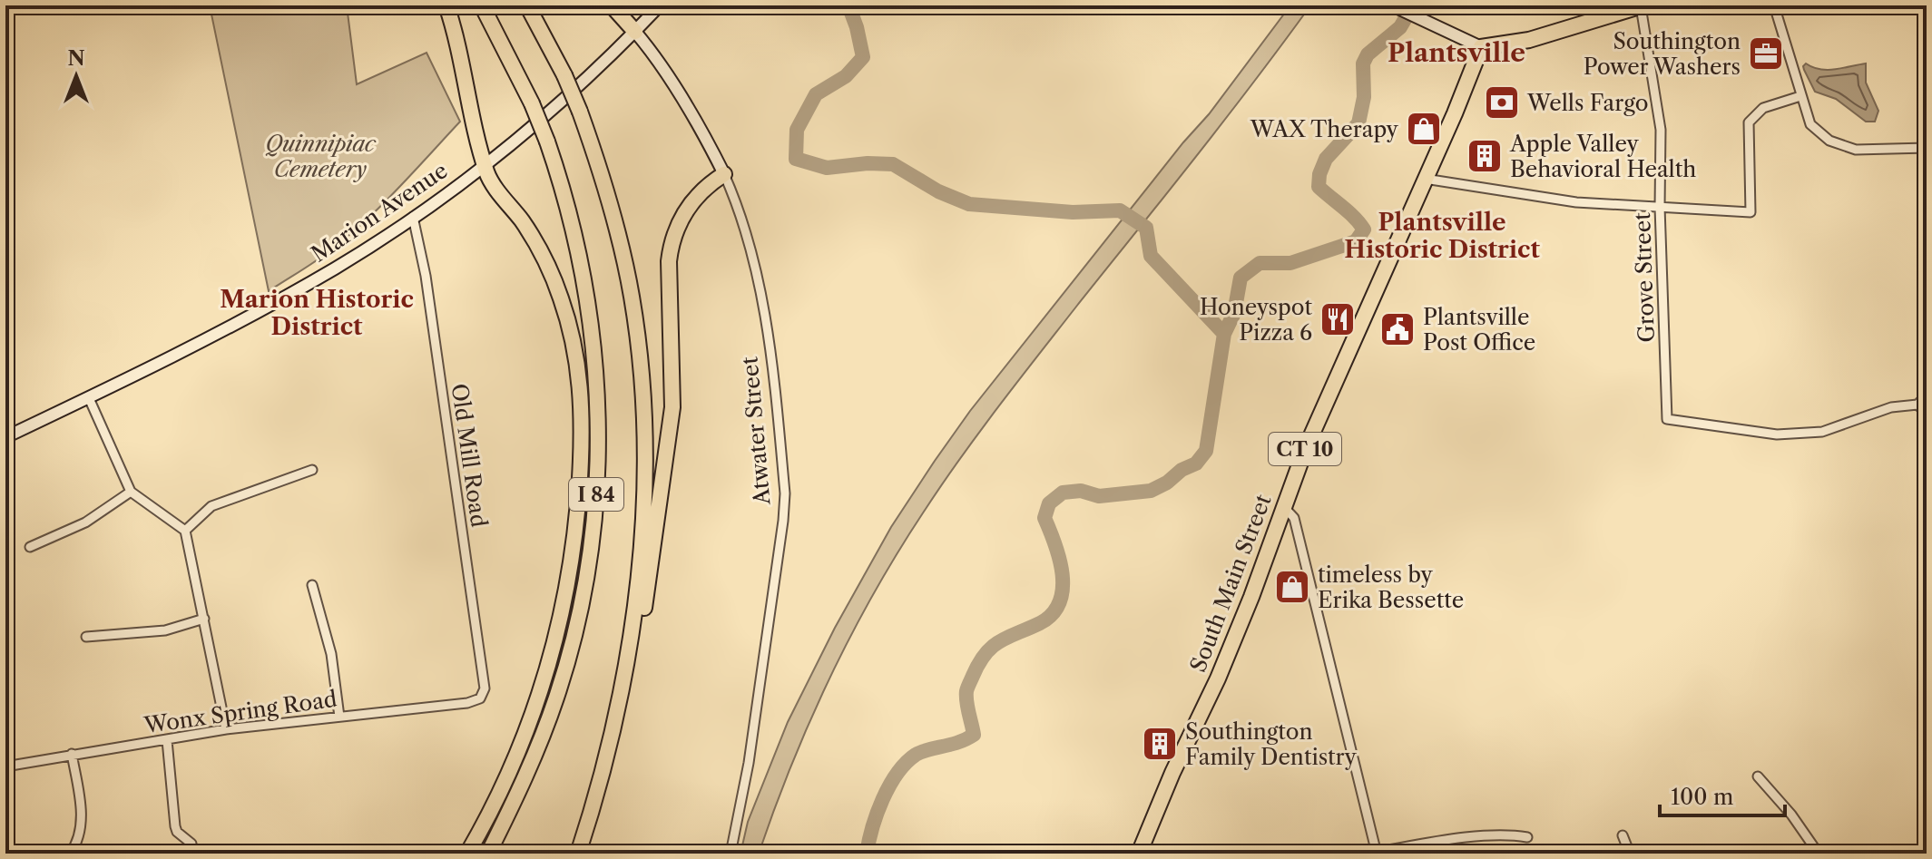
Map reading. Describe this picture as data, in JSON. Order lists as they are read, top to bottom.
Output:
{
  "streets": {
    "highway": ["CT 10", "I 84", "South Main Street"],
    "main road": ["Marion Avenue", "Atwater Street"],
    "street": ["Grove Street", "Old Mill Road", "Wonx Spring Road"]
  },
  "crossings": [
    ["Marion Avenue", "Atwater Street"],
    ["Marion Avenue", "Old Mill Road"],
    ["Old Mill Road", "Wonx Spring Road"]
  ],
  "districts": ["Plantsville", "Plantsville Historic District", "Marion Historic District"],
  "parks": ["Quinnipiac Cemetery"],
  "places": {
    "office": ["Southington Power Washers"],
    "bank": ["Wells Fargo"],
    "shop": ["WAX Therapy", "timeless by Erika Bessette"],
    "building": ["Apple Valley Behavioral Health", "Southington Family Dentistry"],
    "restaurant": ["Honeyspot Pizza 6"],
    "public building": ["Plantsville Post Office"]
  },
  "scale_bar": "100 m",
  "north": "top"
}
